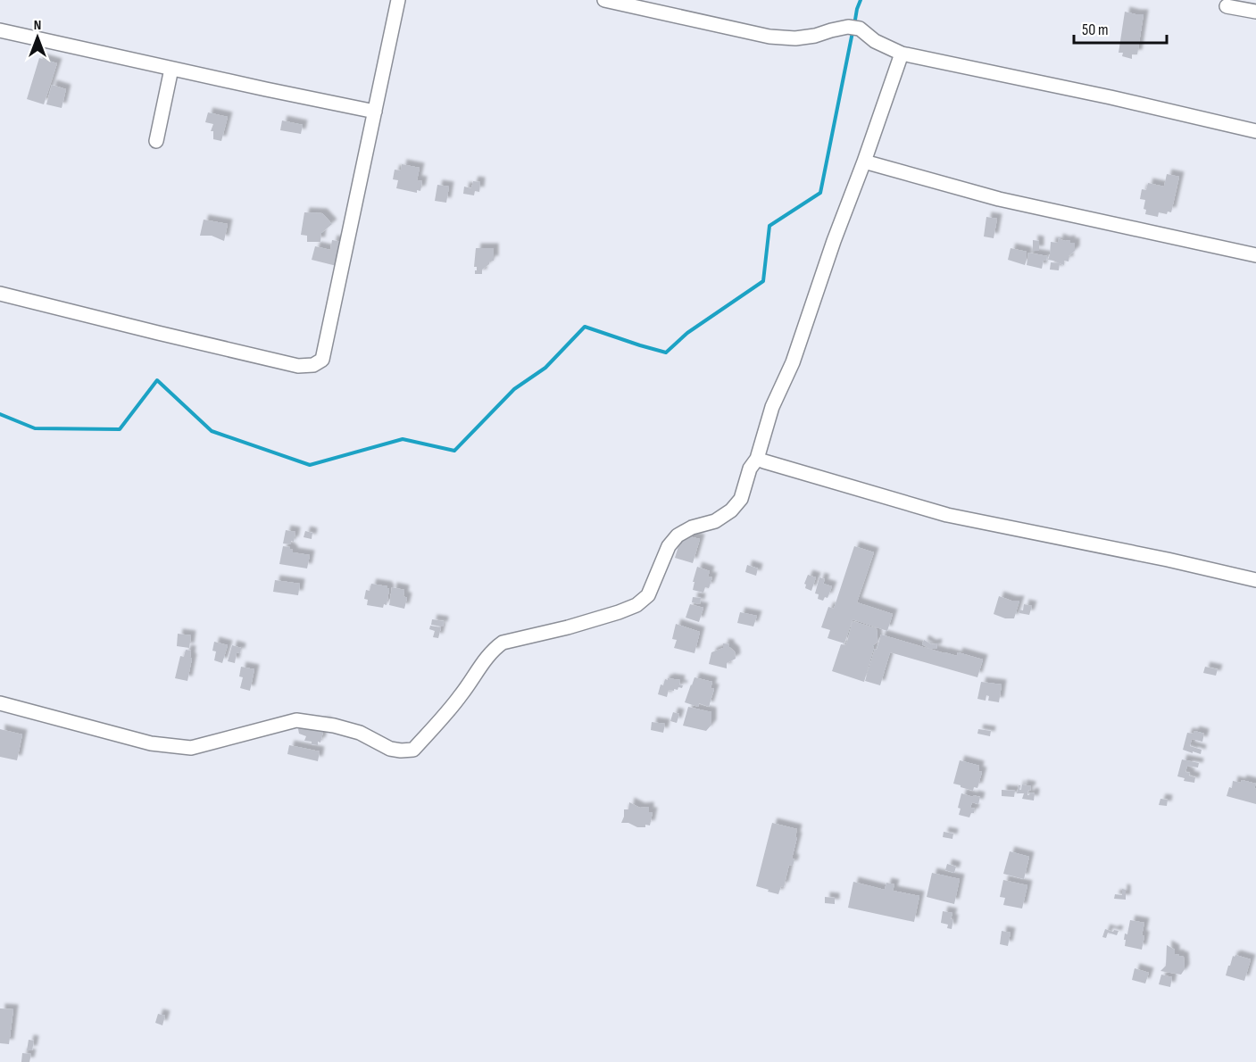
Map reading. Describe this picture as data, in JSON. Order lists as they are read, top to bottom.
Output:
{
  "scale_bar": "50 m",
  "north": "top"
}
